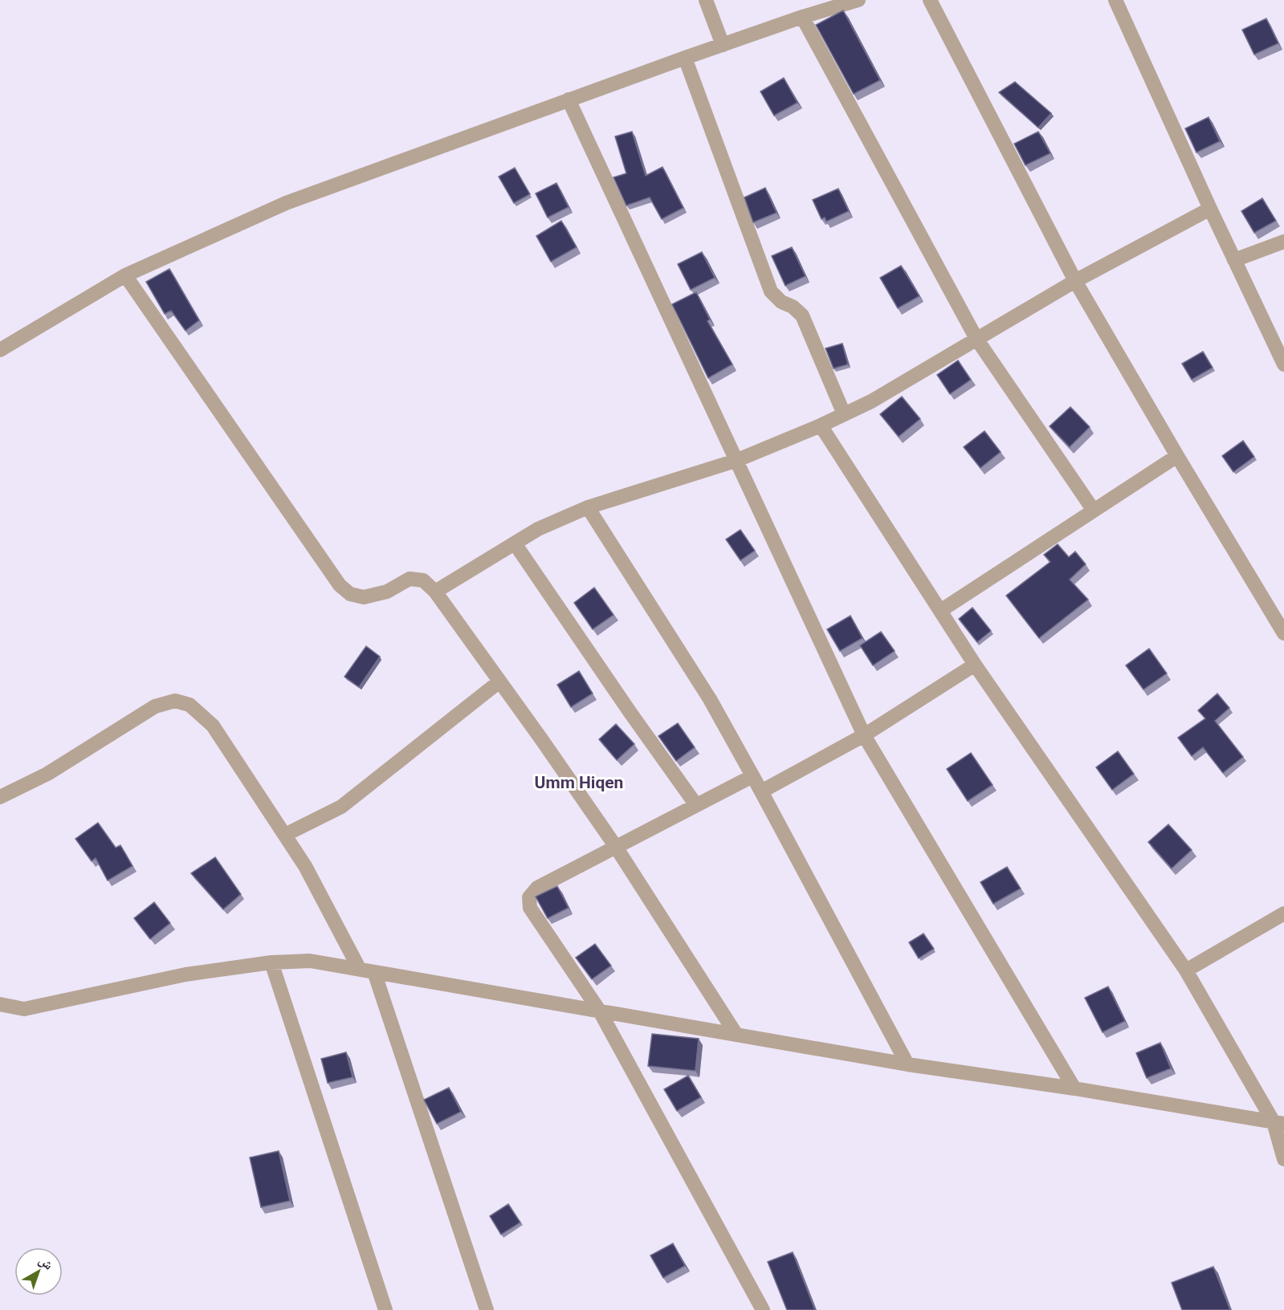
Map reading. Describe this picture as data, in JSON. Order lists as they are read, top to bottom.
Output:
{
  "districts": ["Umm Hiqen"],
  "north": "top right"
}
